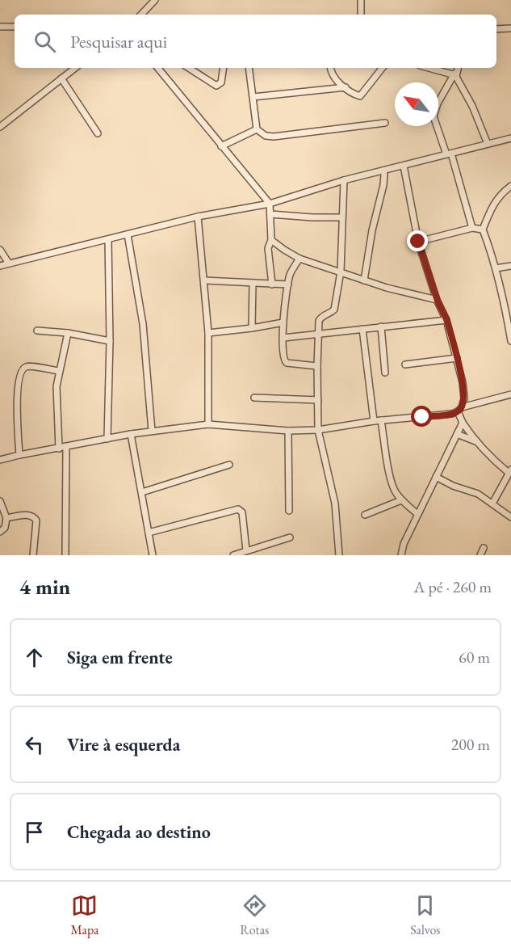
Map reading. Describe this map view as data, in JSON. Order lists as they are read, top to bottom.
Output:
{
  "north": "top left",
  "page": {
    "search": "Pesquisar aqui",
    "heading": ["4 min", "A pé · 260 m"],
    "list": [
      ["Siga em frente", "60 m"],
      ["Vire à esquerda", "200 m"],
      "Chegada ao destino"
    ],
    "nav": ["Mapa", "Rotas", "Salvos"]
  }
}
